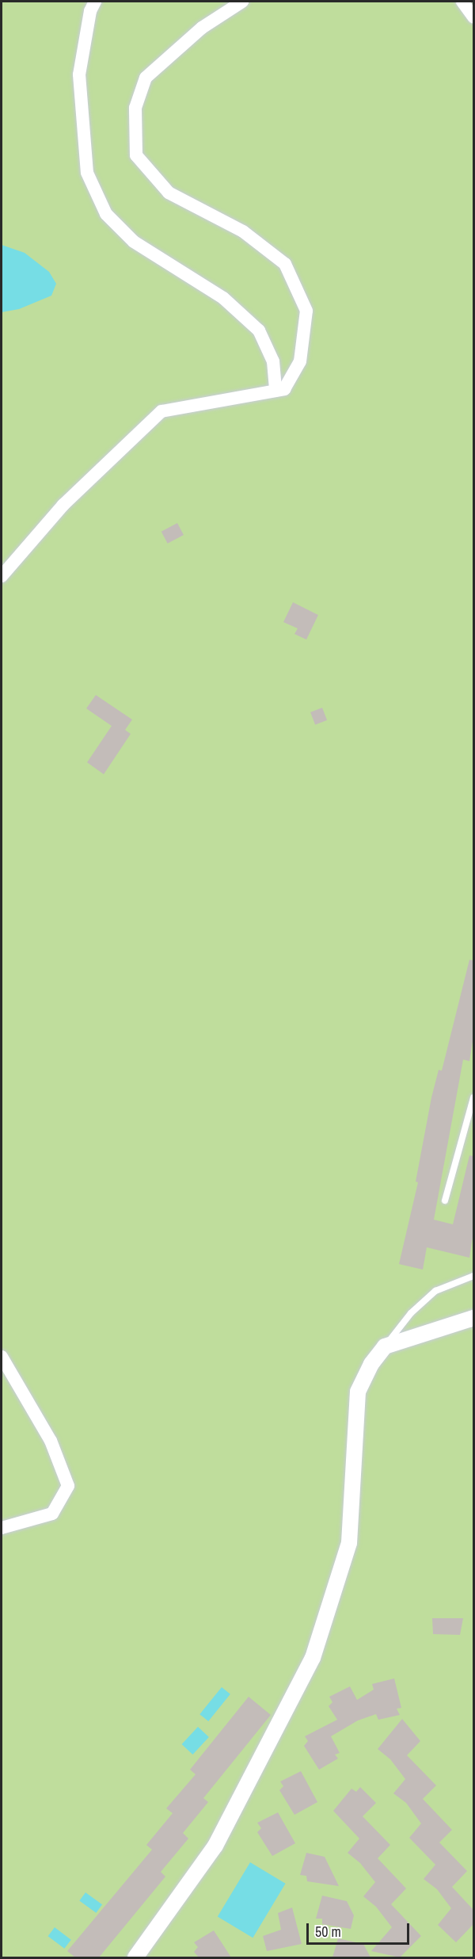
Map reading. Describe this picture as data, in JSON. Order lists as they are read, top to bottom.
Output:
{
  "scale_bar": "50 m"
}
